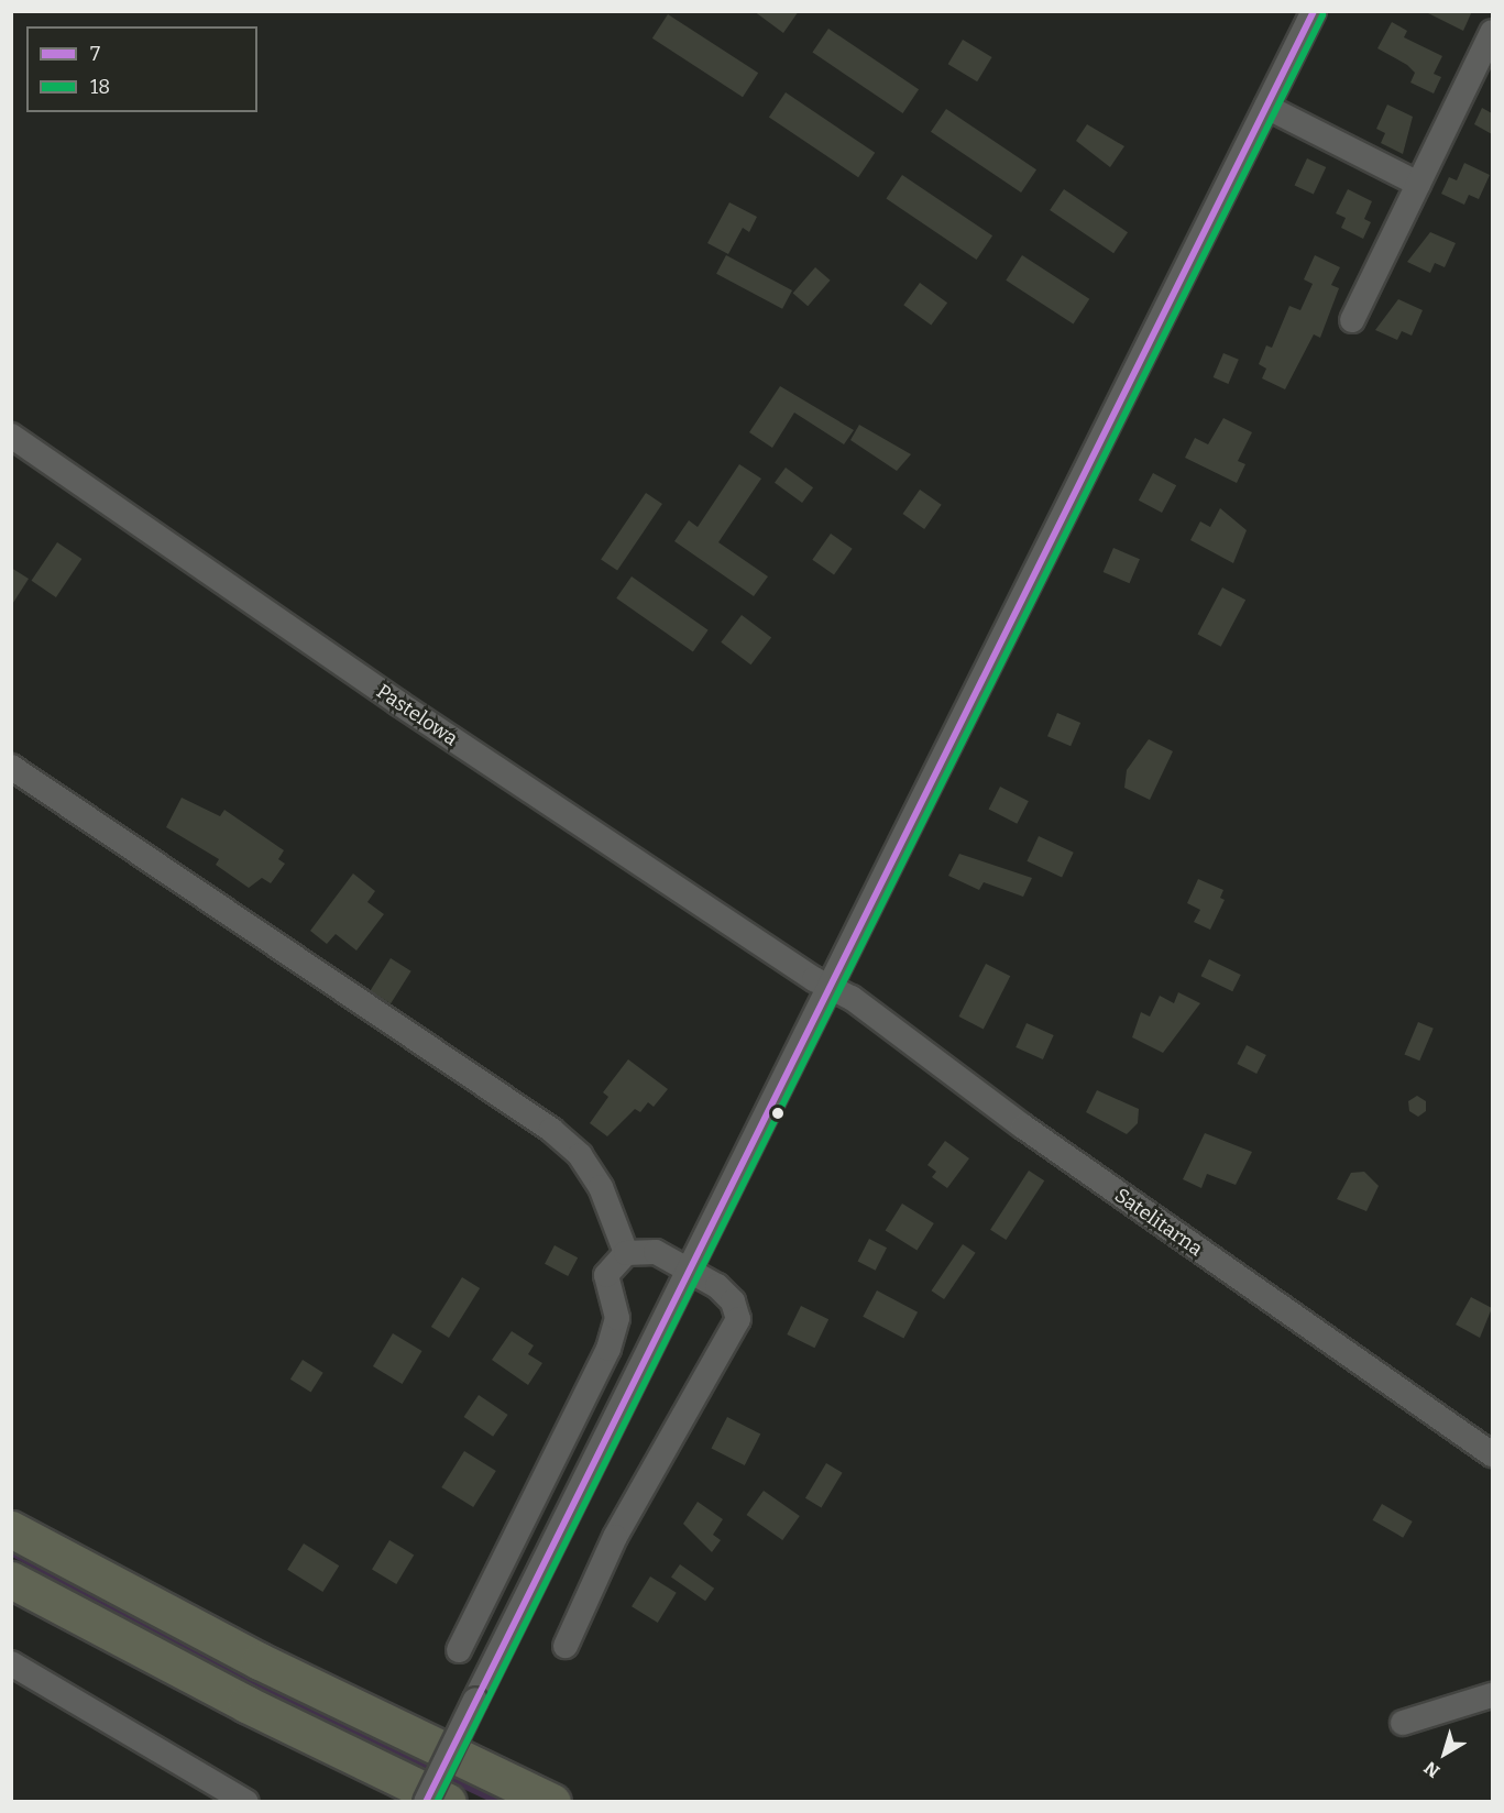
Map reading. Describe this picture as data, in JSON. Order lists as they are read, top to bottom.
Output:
{
  "streets": {
    "street": ["Pastelowa", "Satelitarna"]
  },
  "crossings": [
    ["Pastelowa", "Satelitarna"]
  ],
  "lines": ["transit line 7", "transit line 18"],
  "legend": ["7", "18"],
  "north": "bottom left"
}
